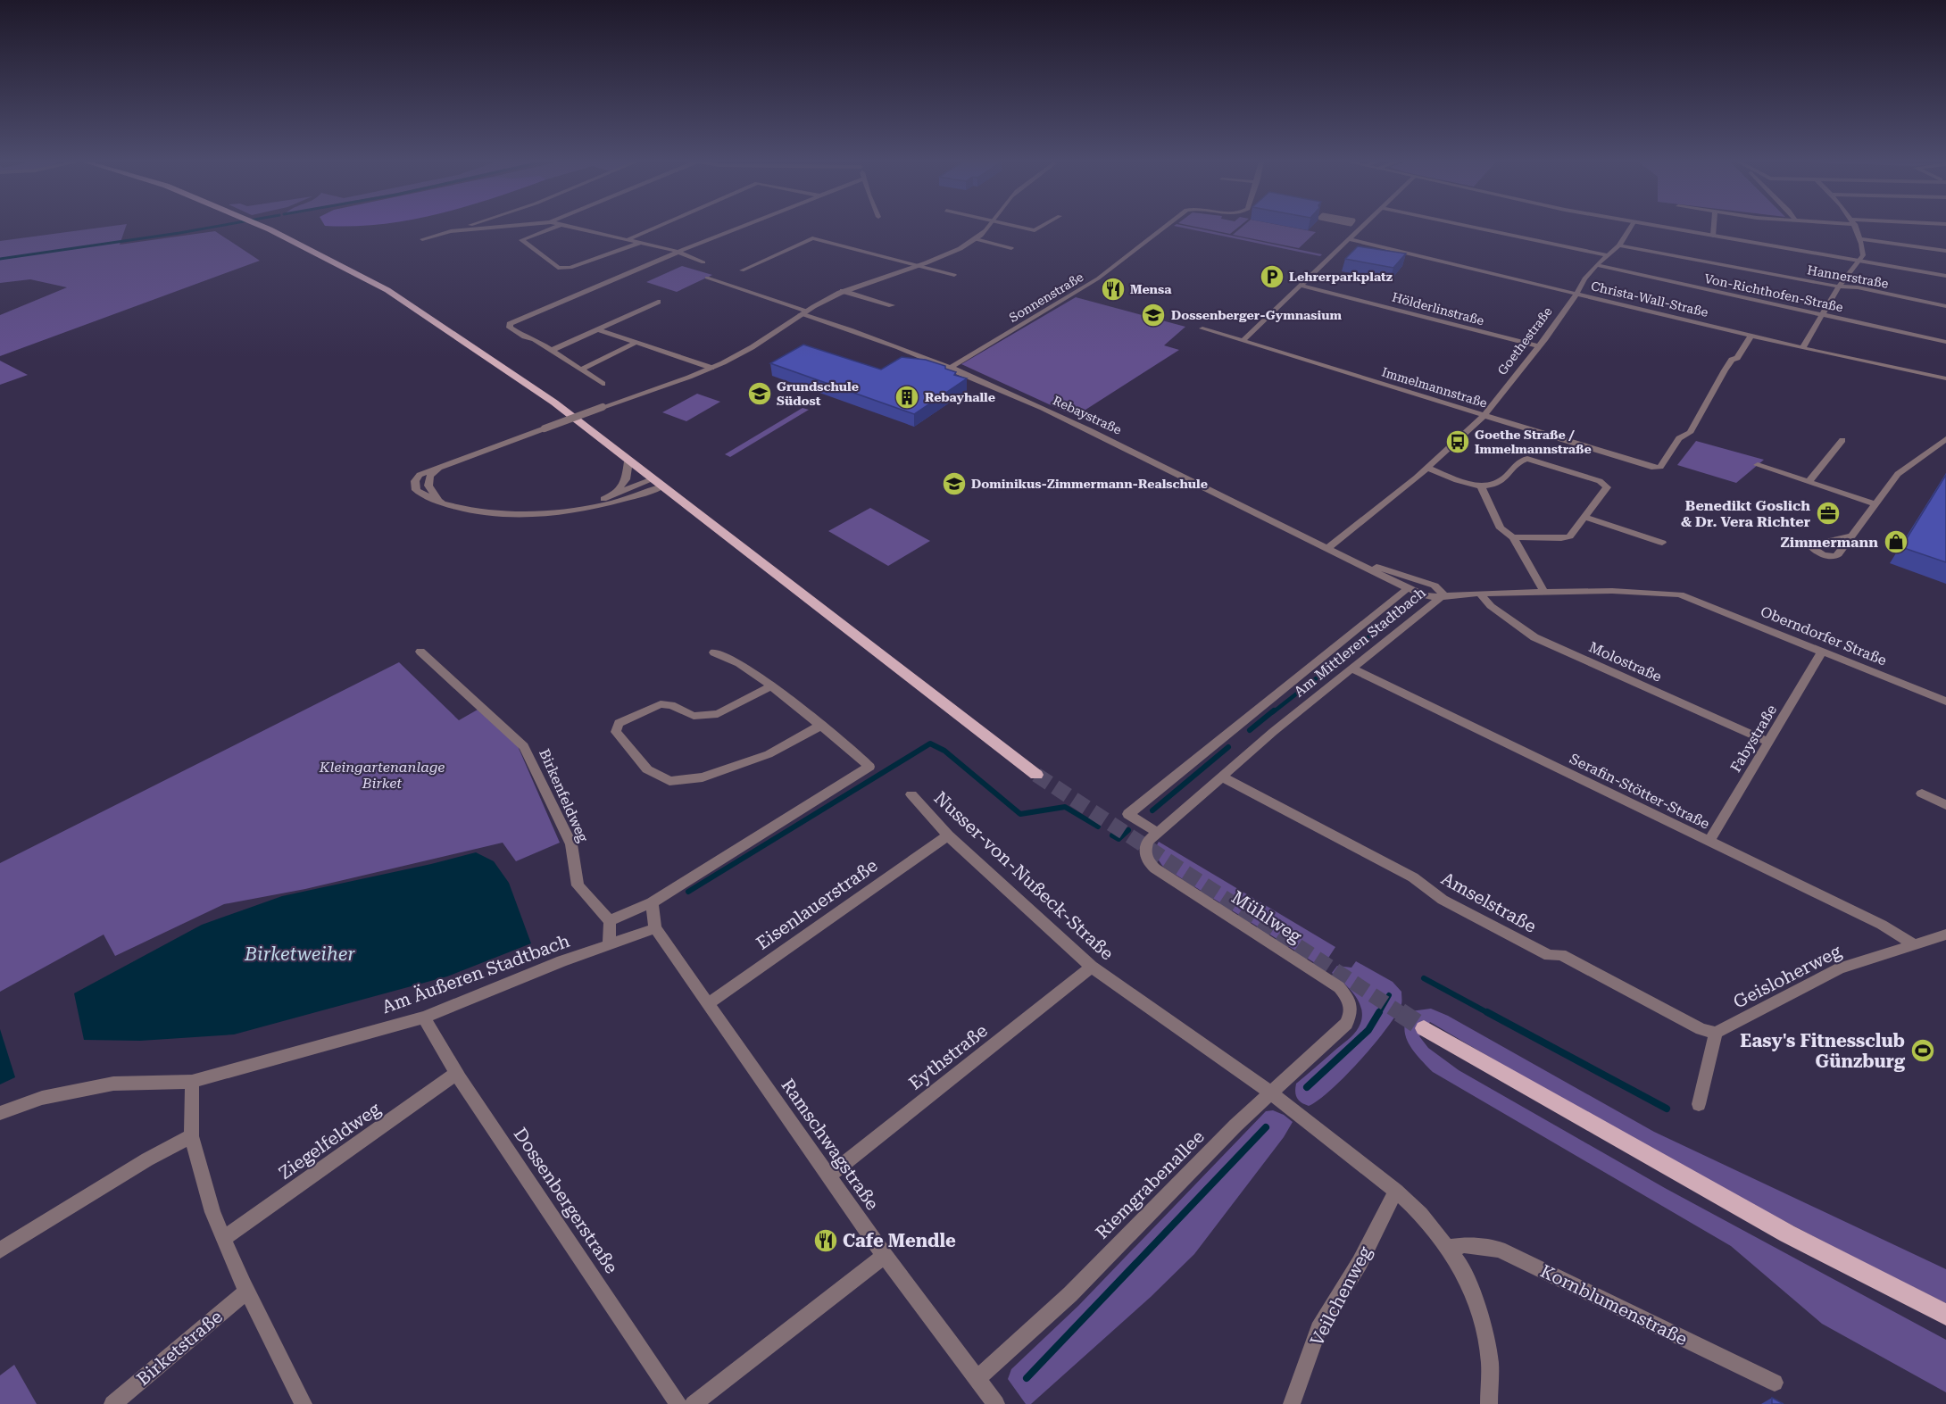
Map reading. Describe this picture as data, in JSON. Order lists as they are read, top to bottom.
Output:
{
  "streets": {
    "street": [
      "Hannerstraße",
      "Von-Richthofen-Straße",
      "Sonnenstraße",
      "Christa-Wall-Straße",
      "Hölderlinstraße",
      "Goethestraße",
      "Immelmannstraße",
      "Rebaystraße",
      "Oberndorfer Straße",
      "Am Mittleren Stadtbach",
      "Molostraße",
      "Fabystraße",
      "Serafin-Stötter-Straße",
      "Birkenfeldweg",
      "Nusser-von-Nußeck-Straße",
      "Amselstraße",
      "Eisenlauerstraße",
      "Mühlweg",
      "Am Äußeren Stadtbach",
      "Geisloherweg",
      "Eythstraße",
      "Ziegelfeldweg",
      "Ramschwagstraße",
      "Riemgrabenallee",
      "Dossenbergerstraße",
      "Veilchenweg",
      "Kornblumenstraße",
      "Birketstraße"
    ]
  },
  "crossings": [
    ["Hannerstraße", "Goethestraße"],
    ["Von-Richthofen-Straße", "Goethestraße"],
    ["Sonnenstraße", "Rebaystraße"],
    ["Christa-Wall-Straße", "Goethestraße"],
    ["Christa-Wall-Straße", "Immelmannstraße"],
    ["Hölderlinstraße", "Goethestraße"],
    ["Goethestraße", "Immelmannstraße"],
    ["Goethestraße", "Rebaystraße"],
    ["Rebaystraße", "Am Mittleren Stadtbach"],
    ["Oberndorfer Straße", "Am Mittleren Stadtbach"],
    ["Oberndorfer Straße", "Fabystraße"],
    ["Am Mittleren Stadtbach", "Molostraße"],
    ["Am Mittleren Stadtbach", "Serafin-Stötter-Straße"],
    ["Am Mittleren Stadtbach", "Amselstraße"],
    ["Am Mittleren Stadtbach", "Mühlweg"],
    ["Molostraße", "Fabystraße"],
    ["Fabystraße", "Serafin-Stötter-Straße"],
    ["Serafin-Stötter-Straße", "Geisloherweg"],
    ["Nusser-von-Nußeck-Straße", "Eisenlauerstraße"],
    ["Nusser-von-Nußeck-Straße", "Eythstraße"],
    ["Nusser-von-Nußeck-Straße", "Riemgrabenallee"],
    ["Amselstraße", "Geisloherweg"],
    ["Eisenlauerstraße", "Ramschwagstraße"],
    ["Mühlweg", "Riemgrabenallee"],
    ["Am Äußeren Stadtbach", "Ramschwagstraße"],
    ["Am Äußeren Stadtbach", "Dossenbergerstraße"],
    ["Eythstraße", "Ramschwagstraße"],
    ["Ziegelfeldweg", "Dossenbergerstraße"],
    ["Ramschwagstraße", "Riemgrabenallee"]
  ],
  "water": ["Birketweiher"],
  "parks": ["Kleingartenanlage Birket"],
  "places": {
    "parking": ["Lehrerparkplatz"],
    "restaurant": ["Mensa", "Cafe Mendle"],
    "school or university": ["Dossenberger-Gymnasium", "Grundschule Südost", "Dominikus-Zimmermann-Realschule"],
    "building": ["Rebayhalle"],
    "bus stop": ["Goethe Straße / Immelmannstraße"],
    "office": ["Benedikt Goslich & Dr. Vera Richter"],
    "shop": ["Zimmermann"],
    "sports": ["Easy's Fitnessclub Günzburg"]
  }
}
